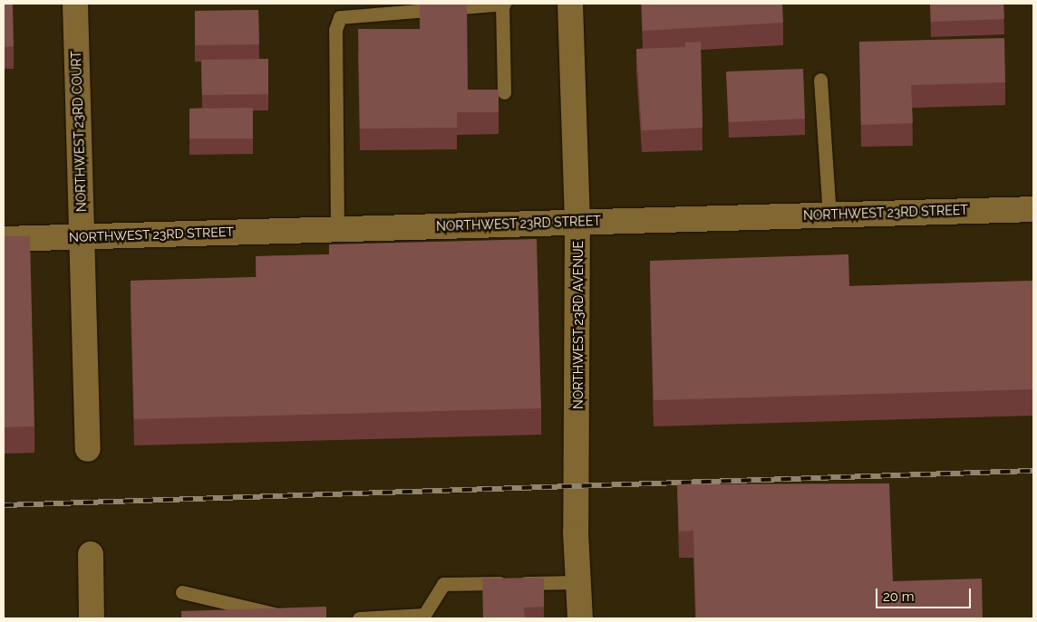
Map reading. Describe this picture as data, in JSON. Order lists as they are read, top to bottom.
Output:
{
  "streets": {
    "street": ["NORTHWEST 23RD COURT", "NORTHWEST 23RD STREET", "NORTHWEST 23RD AVENUE"]
  },
  "crossings": [
    ["NORTHWEST 23RD COURT", "NORTHWEST 23RD STREET"],
    ["NORTHWEST 23RD STREET", "NORTHWEST 23RD AVENUE"]
  ],
  "scale_bar": "20 m"
}
